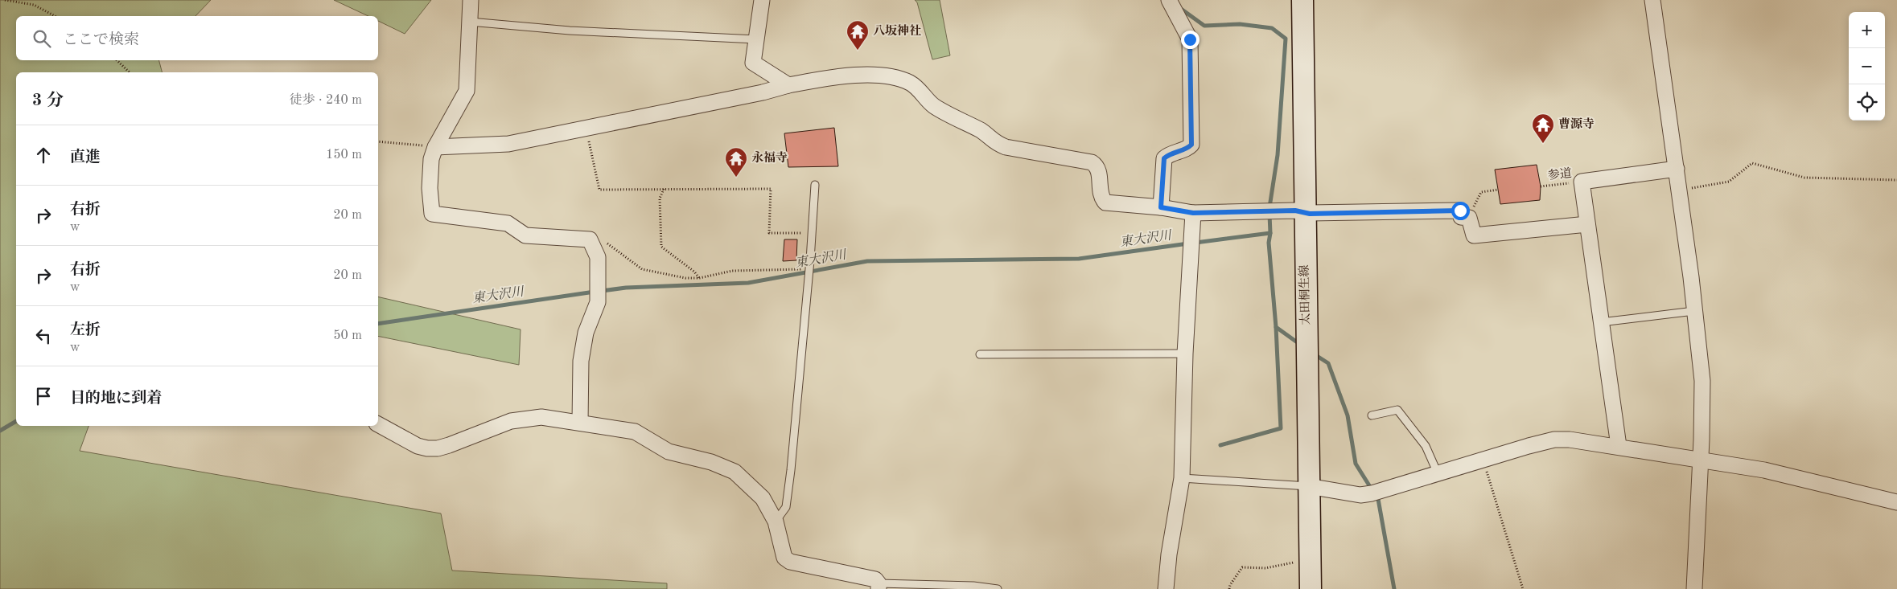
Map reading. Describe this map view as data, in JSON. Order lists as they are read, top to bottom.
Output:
{
  "streets": {
    "main road": ["太田桐生線"],
    "path": ["参道"]
  },
  "water": ["東大沢川"],
  "places": {
    "temple": ["八坂神社", "曹源寺", "永福寺"]
  },
  "page": {
    "map_buttons": ["+", "−"],
    "search": "ここで検索",
    "heading": ["3 分", "徒歩 · 240 m"],
    "list": [
      ["直進", "150 m"],
      ["右折", "w", "20 m"],
      ["右折", "w", "20 m"],
      ["左折", "w", "50 m"],
      "目的地に到着"
    ]
  }
}
